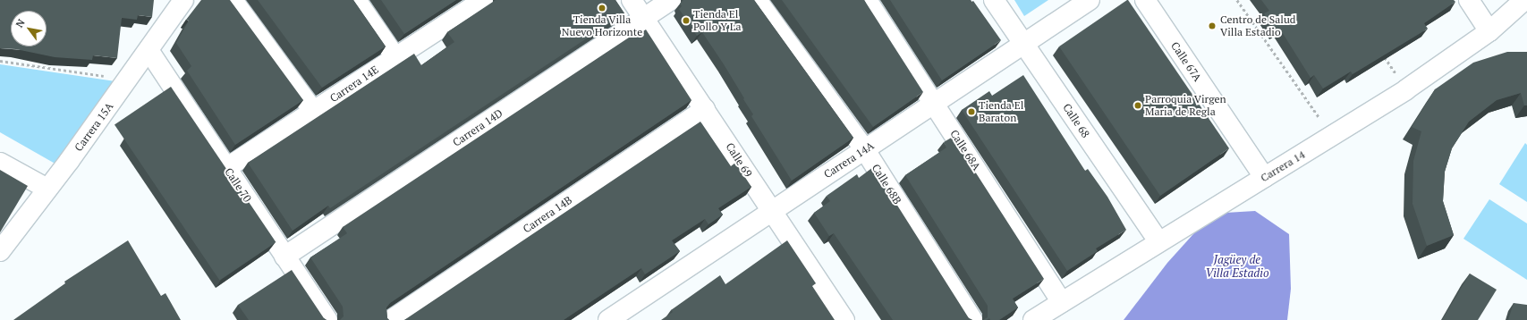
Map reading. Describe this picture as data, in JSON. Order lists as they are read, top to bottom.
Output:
{
  "streets": {
    "street": [
      "Calle 67A",
      "Carrera 14E",
      "Calle 68",
      "Carrera 15A",
      "Carrera 14D",
      "Calle 68A",
      "Calle 69",
      "Carrera 14A",
      "Carrera 14",
      "Calle 68B",
      "Calle 70",
      "Carrera 14B"
    ]
  },
  "crossings": [
    ["Calle 67A", "Carrera 14"],
    ["Carrera 14E", "Calle 70"],
    ["Calle 68", "Carrera 14A"],
    ["Calle 68", "Carrera 14"],
    ["Carrera 15A", "Calle 70"],
    ["Carrera 14D", "Calle 69"],
    ["Carrera 14D", "Calle 70"],
    ["Calle 68A", "Carrera 14A"],
    ["Calle 68A", "Carrera 14"],
    ["Calle 69", "Carrera 14A"],
    ["Calle 69", "Carrera 14B"],
    ["Carrera 14A", "Calle 68B"]
  ],
  "water": ["Jagüey de Villa Estadio"],
  "places": [
    "Tienda Villa Nuevo Horizonte",
    "Tienda El Pollo Y La",
    "Centro de Salud Villa Estadio",
    "Parroquia Virgen Maria de Regla",
    "Tienda El Baraton"
  ],
  "north": "top left"
}
